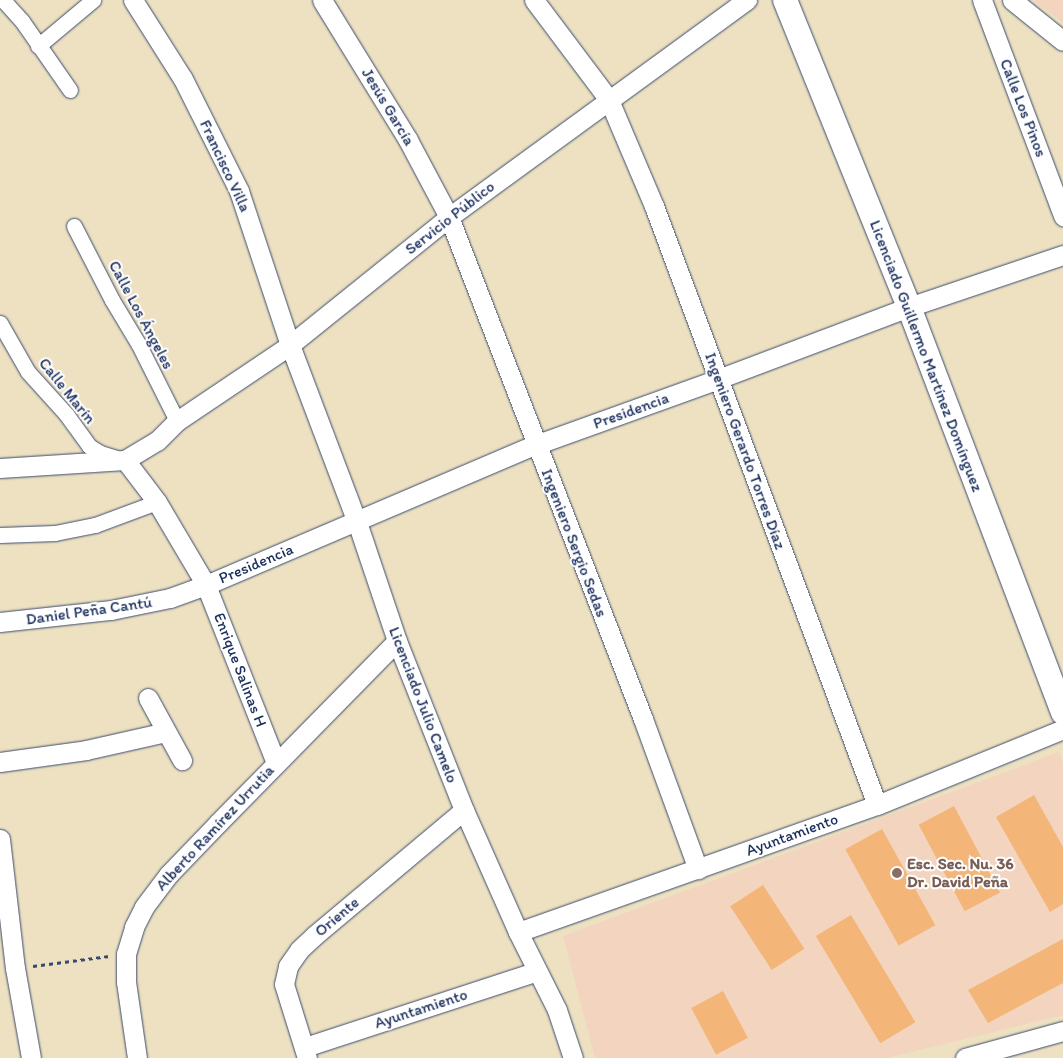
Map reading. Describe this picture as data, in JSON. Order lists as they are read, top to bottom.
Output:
{
  "streets": {
    "street": [
      "Jesús García",
      "Calle Los Pinos",
      "Francisco Villa",
      "Servicio Público",
      "Calle Los Ángeles",
      "Licenciado Guillermo Martínez Domínguez",
      "Calle Marín",
      "Presidencia",
      "Ingeniero Gerardo Torres Díaz",
      "Ingeniero Sergio Sedas",
      "Daniel Peña Cantú",
      "Enrique Salinas H",
      "Licenciado Julio Camelo",
      "Alberto Ramírez Urrutia",
      "Ayuntamiento",
      "Oriente"
    ]
  },
  "crossings": [
    ["Jesús García", "Servicio Público"],
    ["Jesús García", "Ingeniero Sergio Sedas"],
    ["Francisco Villa", "Servicio Público"],
    ["Francisco Villa", "Licenciado Julio Camelo"],
    ["Servicio Público", "Calle Los Ángeles"],
    ["Servicio Público", "Calle Marín"],
    ["Servicio Público", "Ingeniero Gerardo Torres Díaz"],
    ["Servicio Público", "Ingeniero Sergio Sedas"],
    ["Servicio Público", "Enrique Salinas H"],
    ["Servicio Público", "Licenciado Julio Camelo"],
    ["Licenciado Guillermo Martínez Domínguez", "Presidencia"],
    ["Calle Marín", "Enrique Salinas H"],
    ["Presidencia", "Ingeniero Gerardo Torres Díaz"],
    ["Presidencia", "Ingeniero Sergio Sedas"],
    ["Presidencia", "Daniel Peña Cantú"],
    ["Presidencia", "Enrique Salinas H"],
    ["Presidencia", "Licenciado Julio Camelo"],
    ["Ingeniero Gerardo Torres Díaz", "Ayuntamiento"],
    ["Ingeniero Sergio Sedas", "Ayuntamiento"],
    ["Daniel Peña Cantú", "Enrique Salinas H"],
    ["Enrique Salinas H", "Alberto Ramírez Urrutia"],
    ["Licenciado Julio Camelo", "Alberto Ramírez Urrutia"],
    ["Licenciado Julio Camelo", "Ayuntamiento"],
    ["Licenciado Julio Camelo", "Oriente"],
    ["Ayuntamiento", "Oriente"]
  ],
  "places": ["Esc. Sec. Nu. 36 Dr. David Peña"]
}
